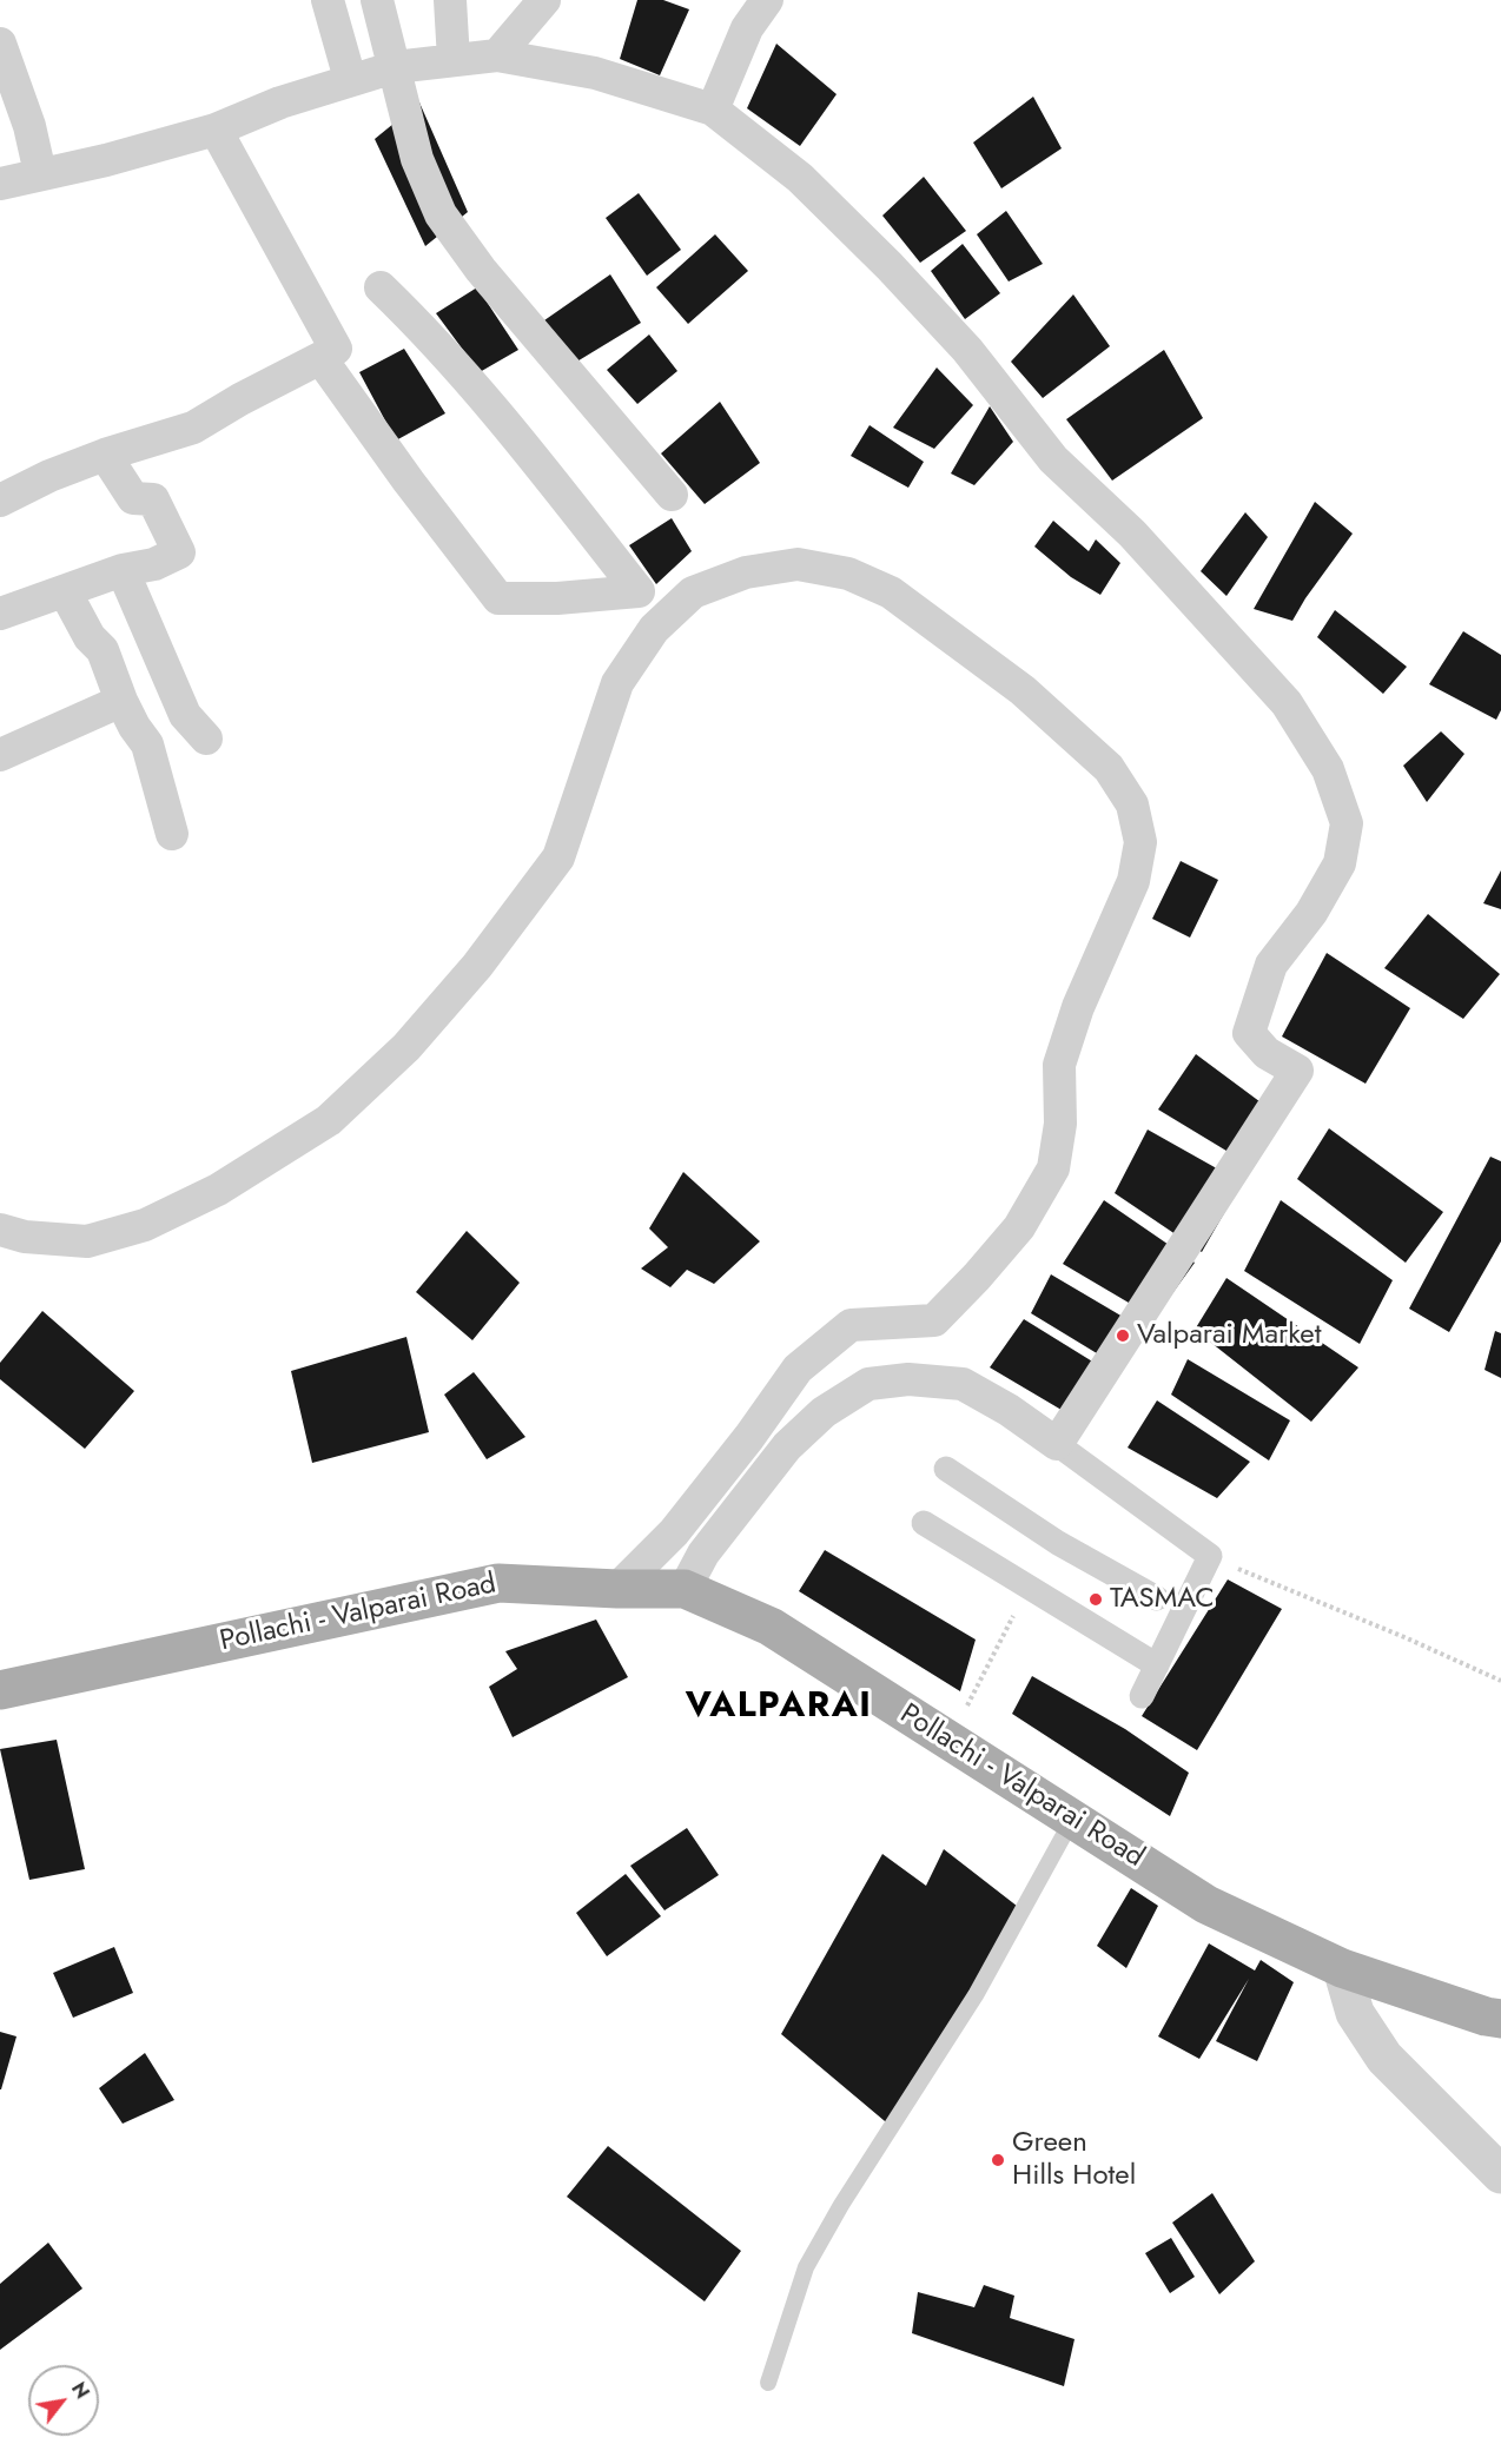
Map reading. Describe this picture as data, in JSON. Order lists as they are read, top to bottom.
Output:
{
  "streets": {
    "main road": ["Pollachi - Valparai Road"]
  },
  "districts": ["VALPARAI"],
  "places": ["Valparai Market", "TASMAC", "Green Hills Hotel"],
  "north": "top right"
}
